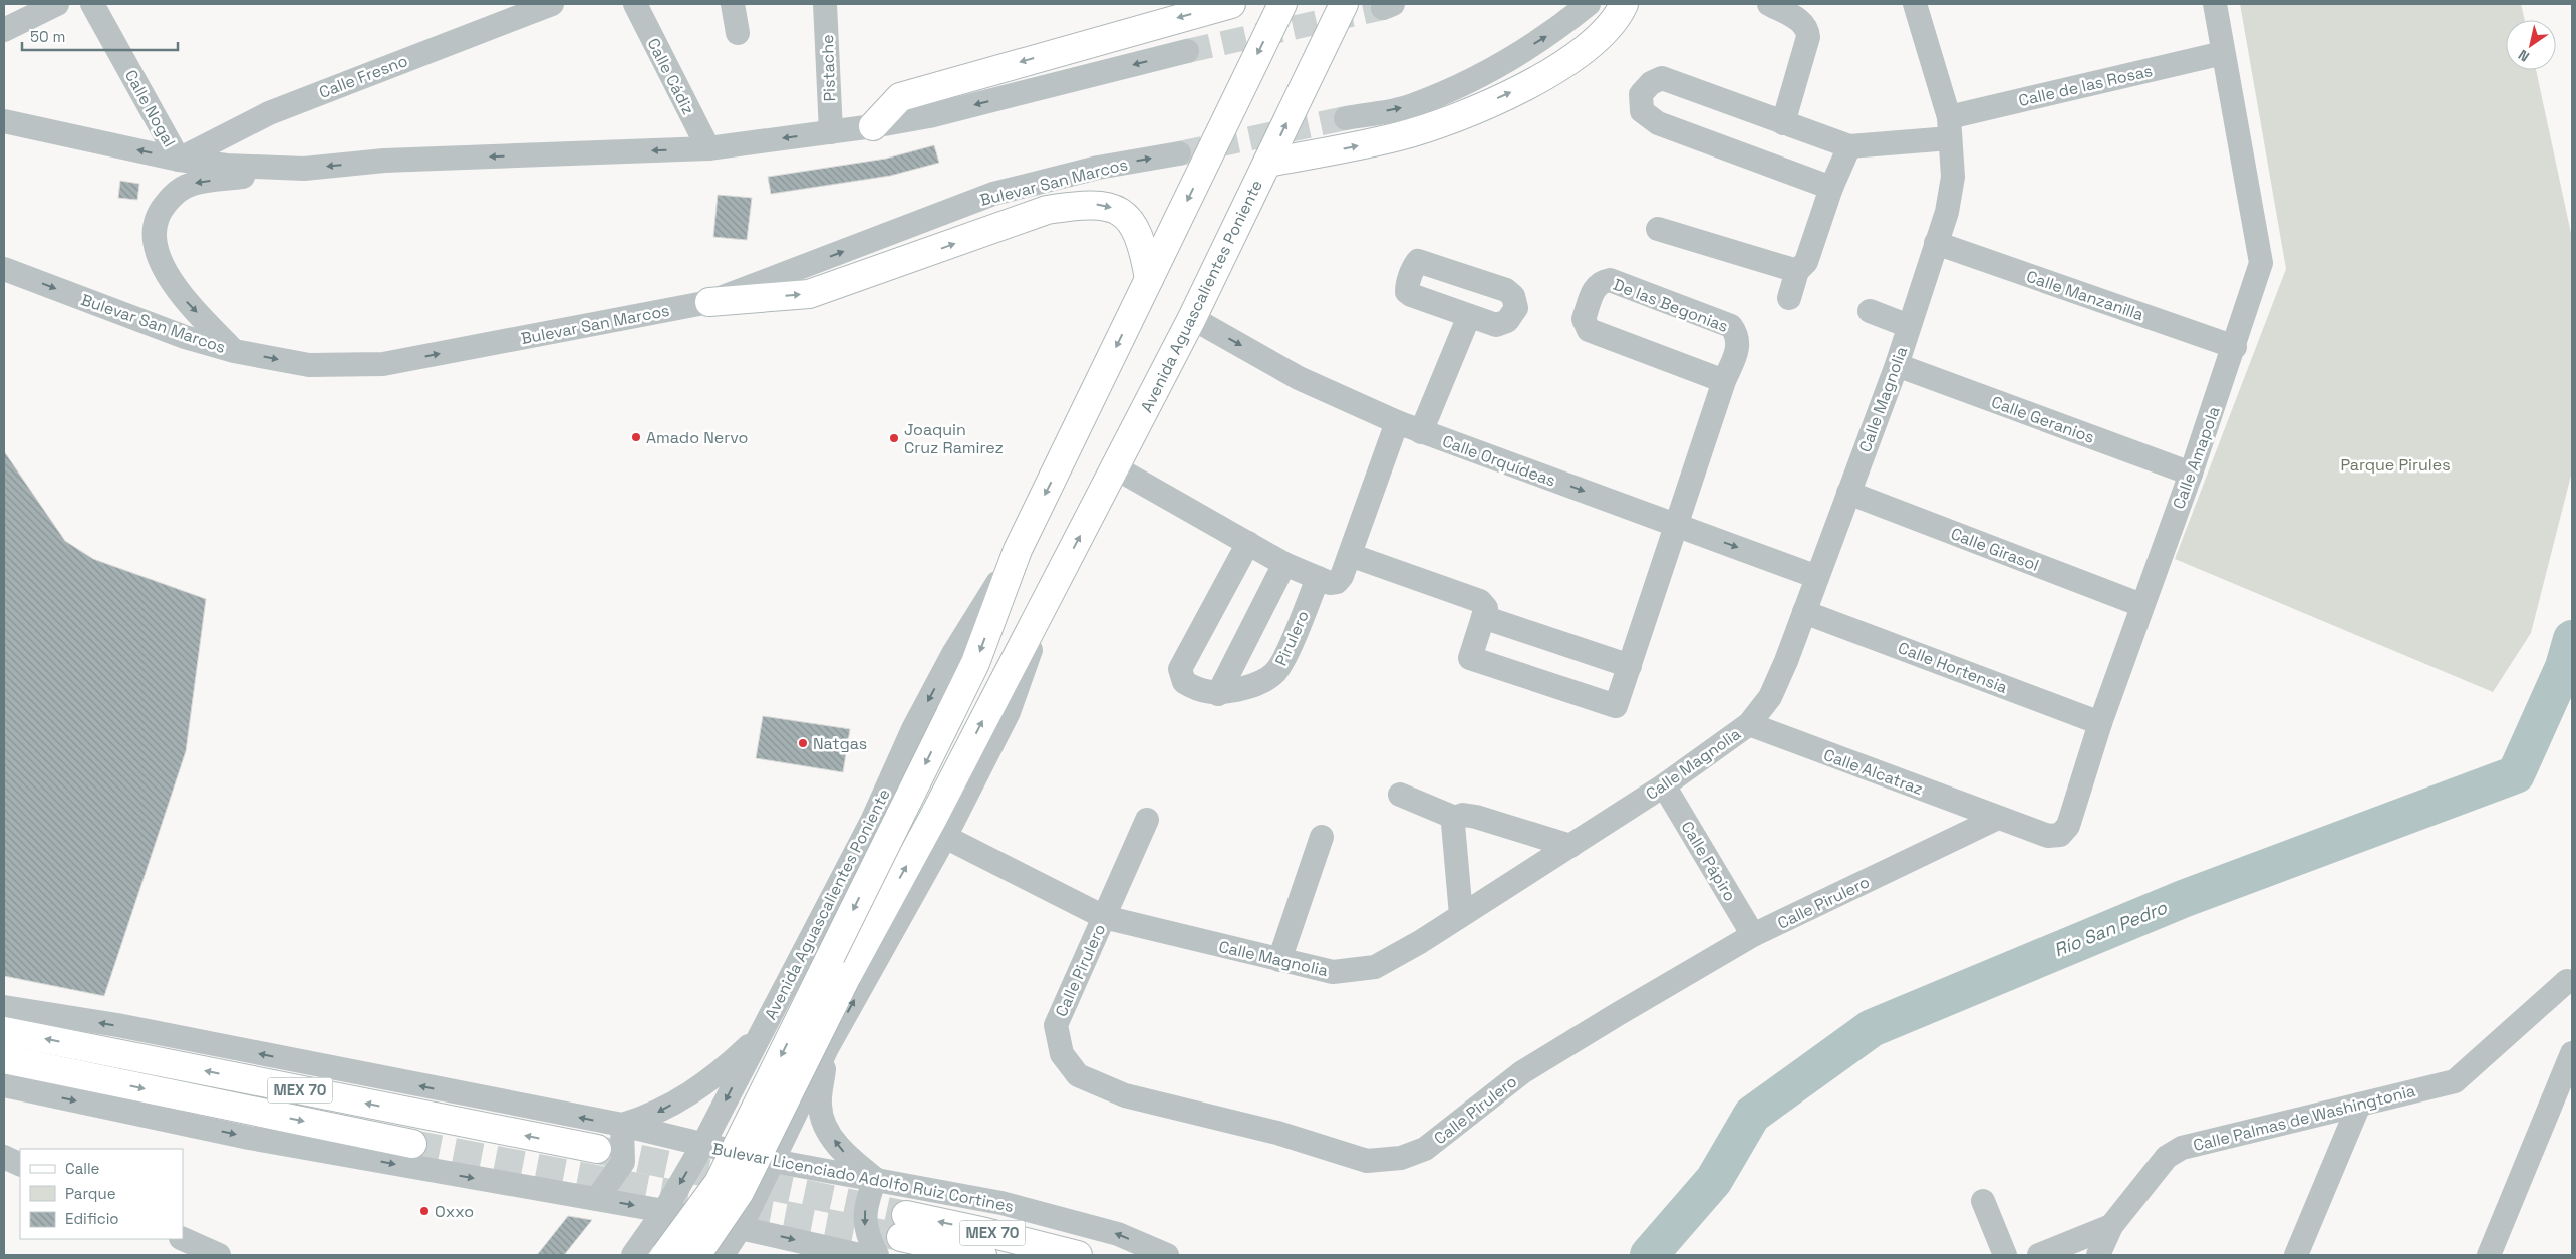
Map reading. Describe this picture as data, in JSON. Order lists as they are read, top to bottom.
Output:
{
  "streets": {
    "main road": ["Avenida Aguascalientes Poniente", "MEX 70", "Bulevar Licenciado Adolfo Ruiz Cortines"],
    "street": [
      "Pistache",
      "Calle Fresno",
      "Calle Cádiz",
      "Calle de las Rosas",
      "Calle Nogal",
      "Bulevar San Marcos",
      "Calle Manzanilla",
      "De las Begonias",
      "Calle Magnolia",
      "Calle Geranios",
      "Calle Amapola",
      "Calle Orquídeas",
      "Calle Girasol",
      "Pirulero",
      "Calle Hortensia",
      "Calle Alcatraz",
      "Calle Pápiro",
      "Calle Pirulero",
      "Calle Palmas de Washingtonia"
    ]
  },
  "crossings": [
    ["Calle Fresno", "Calle Nogal"],
    ["Calle de las Rosas", "Calle Magnolia"],
    ["Calle de las Rosas", "Calle Amapola"],
    ["Calle Manzanilla", "Calle Magnolia"],
    ["Calle Manzanilla", "Calle Amapola"],
    ["Avenida Aguascalientes Poniente", "Calle Magnolia"],
    ["Avenida Aguascalientes Poniente", "Calle Orquídeas"],
    ["Avenida Aguascalientes Poniente", "MEX 70"],
    ["Avenida Aguascalientes Poniente", "Bulevar Licenciado Adolfo Ruiz Cortines"],
    ["De las Begonias", "Calle Orquídeas"],
    ["Calle Magnolia", "Calle Geranios"],
    ["Calle Magnolia", "Calle Orquídeas"],
    ["Calle Magnolia", "Calle Girasol"],
    ["Calle Magnolia", "Calle Hortensia"],
    ["Calle Magnolia", "Calle Alcatraz"],
    ["Calle Magnolia", "Calle Pápiro"],
    ["Calle Magnolia", "Calle Pirulero"],
    ["Calle Geranios", "Calle Amapola"],
    ["Calle Amapola", "Calle Girasol"],
    ["Calle Amapola", "Calle Hortensia"],
    ["Calle Amapola", "Calle Alcatraz"],
    ["Calle Amapola", "Calle Pirulero"],
    ["Calle Alcatraz", "Calle Pirulero"],
    ["Calle Pápiro", "Calle Pirulero"],
    ["MEX 70", "Bulevar Licenciado Adolfo Ruiz Cortines"]
  ],
  "water": ["Río San Pedro"],
  "parks": ["Parque Pirules"],
  "places": [
    "Amado Nervo",
    "Joaquin Cruz Ramirez",
    "Natgas",
    "Oxxo"
  ],
  "legend": ["Calle", "Parque", "Edificio"],
  "scale_bar": "50 m",
  "north": "bottom left"
}
